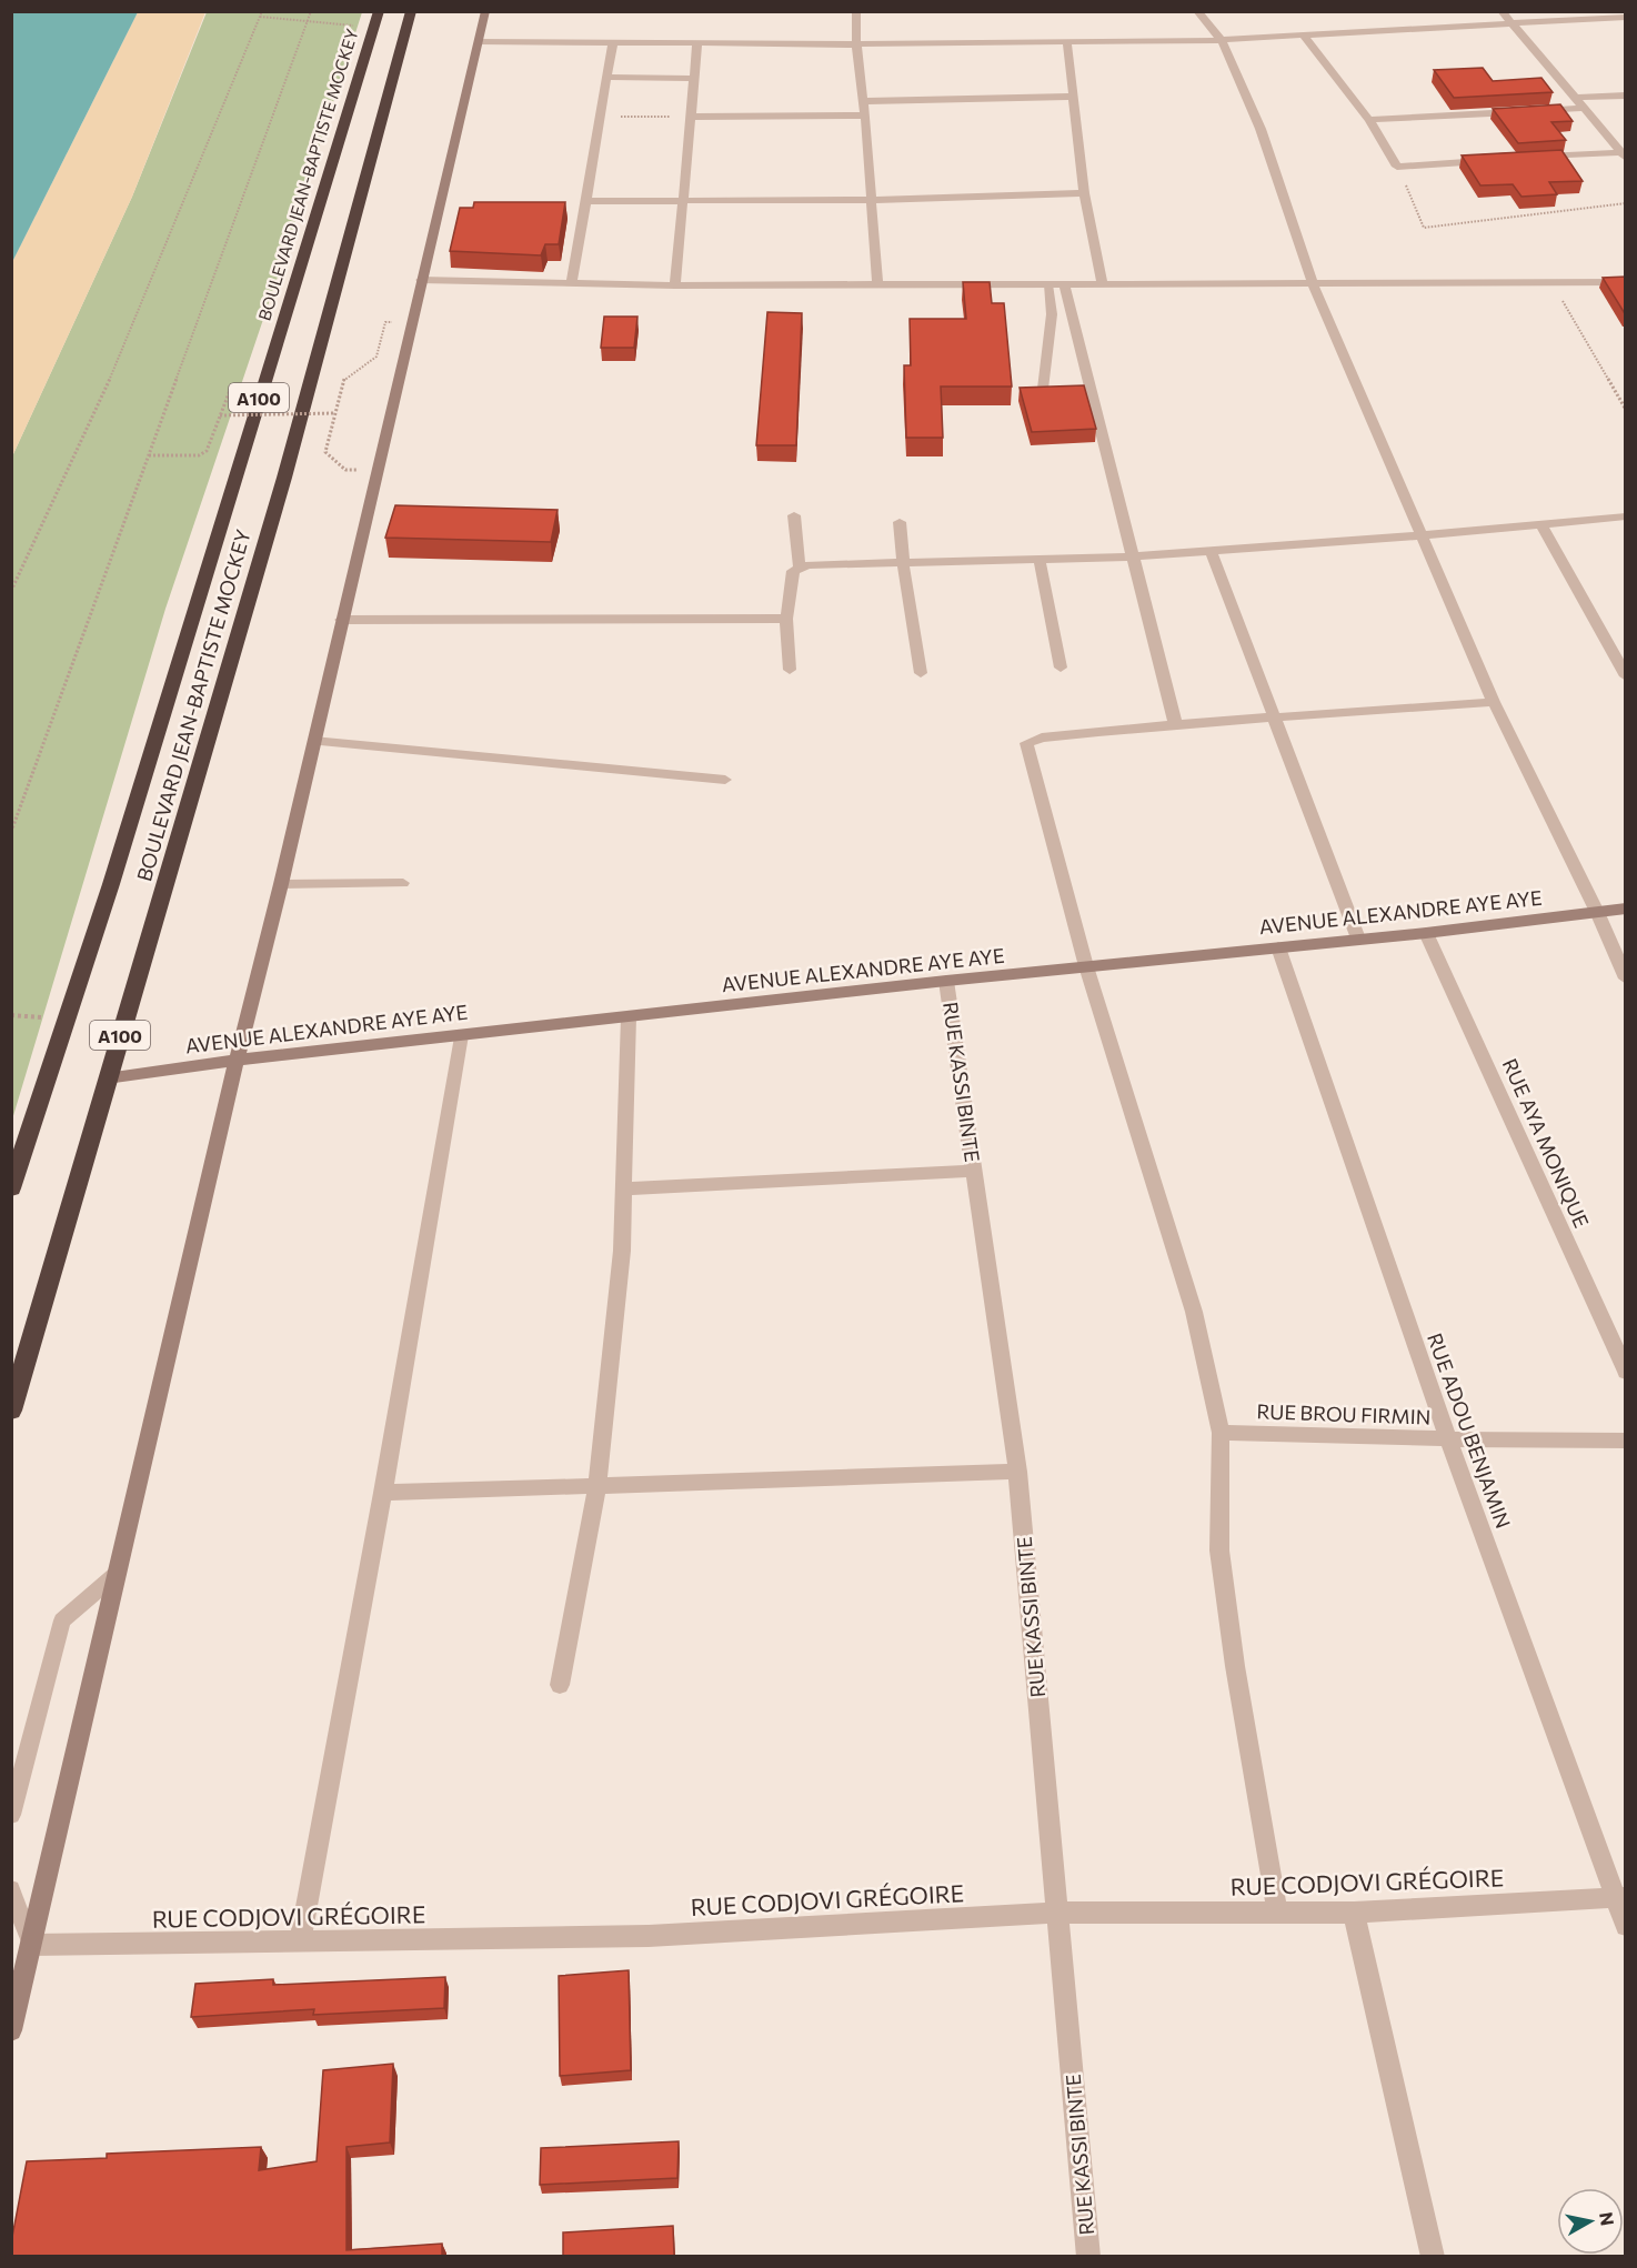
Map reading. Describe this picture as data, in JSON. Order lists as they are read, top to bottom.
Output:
{
  "streets": {
    "highway": ["BOULEVARD JEAN-BAPTISTE MOCKEY", "A100"],
    "street": [
      "AVENUE ALEXANDRE AYE AYE",
      "RUE KASSI BINTE",
      "RUE AYA MONIQUE",
      "RUE BROU FIRMIN",
      "RUE ADOU BENJAMIN",
      "RUE CODJOVI GRÉGOIRE"
    ]
  },
  "crossings": [
    ["BOULEVARD JEAN-BAPTISTE MOCKEY", "AVENUE ALEXANDRE AYE AYE"],
    ["AVENUE ALEXANDRE AYE AYE", "RUE KASSI BINTE"],
    ["AVENUE ALEXANDRE AYE AYE", "RUE AYA MONIQUE"],
    ["AVENUE ALEXANDRE AYE AYE", "RUE ADOU BENJAMIN"],
    ["RUE KASSI BINTE", "RUE CODJOVI GRÉGOIRE"],
    ["RUE BROU FIRMIN", "RUE ADOU BENJAMIN"],
    ["RUE ADOU BENJAMIN", "RUE CODJOVI GRÉGOIRE"]
  ],
  "north": "right"
}
